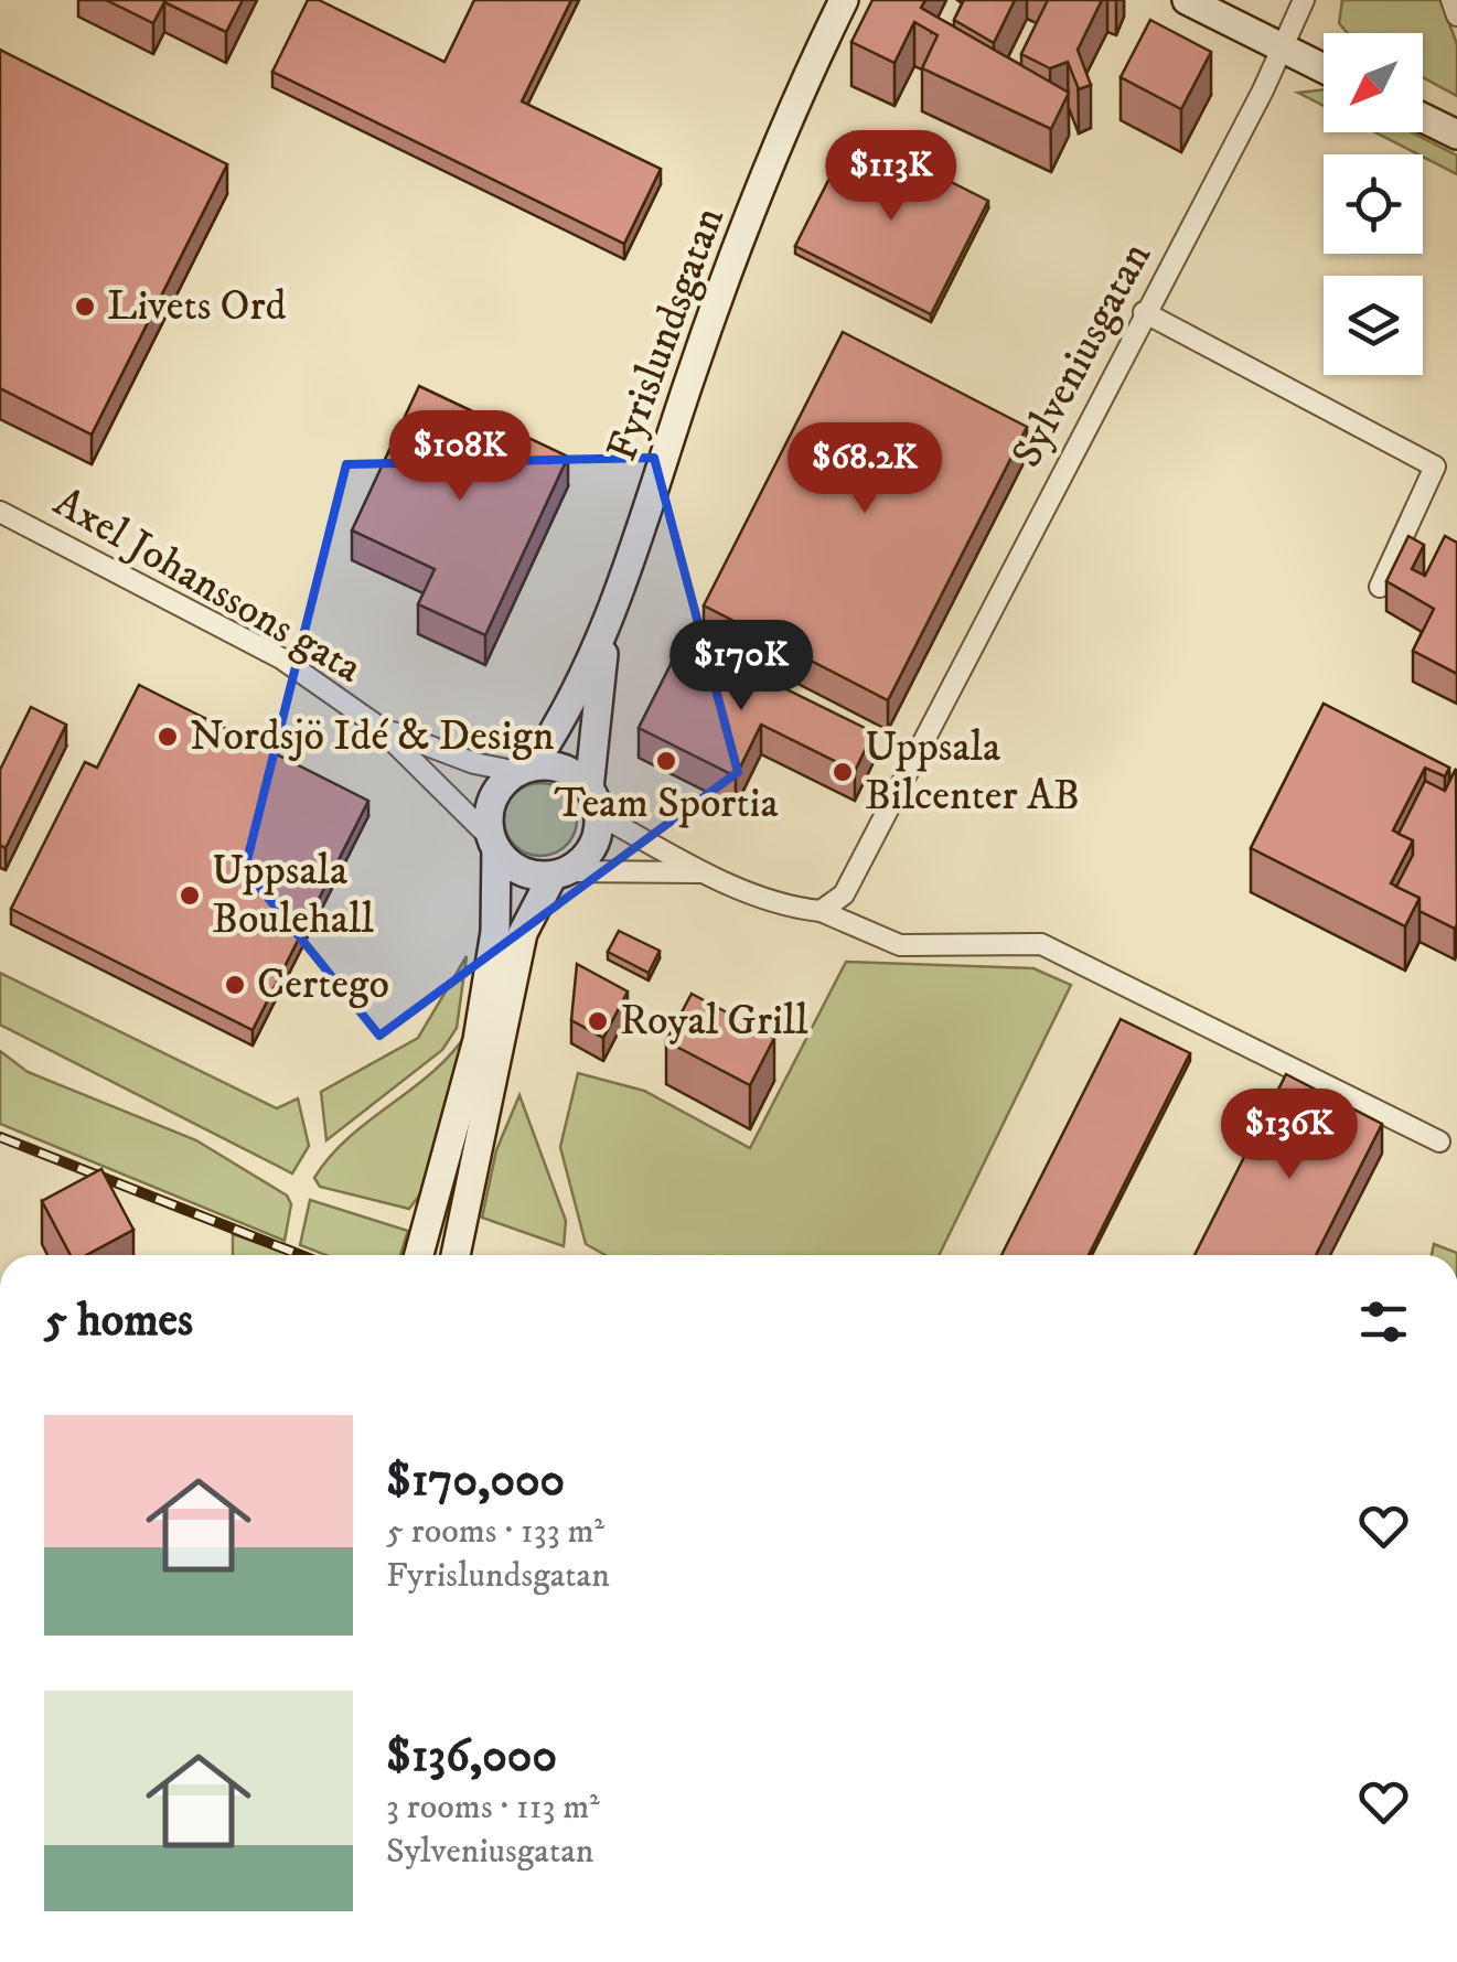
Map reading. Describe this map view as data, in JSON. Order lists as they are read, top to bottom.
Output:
{
  "streets": {
    "main road": ["Fyrislundsgatan"],
    "street": ["Sylveniusgatan", "Axel Johanssons gata"]
  },
  "crossings": [
    ["Fyrislundsgatan", "Axel Johanssons gata"]
  ],
  "places": [
    "Livets Ord",
    "Nordsjö Idé & Design",
    "Team Sportia",
    "Uppsala Bilcenter AB",
    "Uppsala Boulehall",
    "Certego",
    "Royal Grill"
  ],
  "north": "bottom left",
  "page": {
    "price": [
      "$113K",
      "$108K",
      "$68.2K",
      "$170K",
      "$136K"
    ],
    "heading": "5 homes",
    "list": [
      {
        "name": "$170,000",
        "note": "5 rooms · 133 m² · Fyrislundsgatan"
      },
      {
        "name": "$136,000",
        "note": "3 rooms · 113 m² · Sylveniusgatan"
      }
    ]
  }
}
